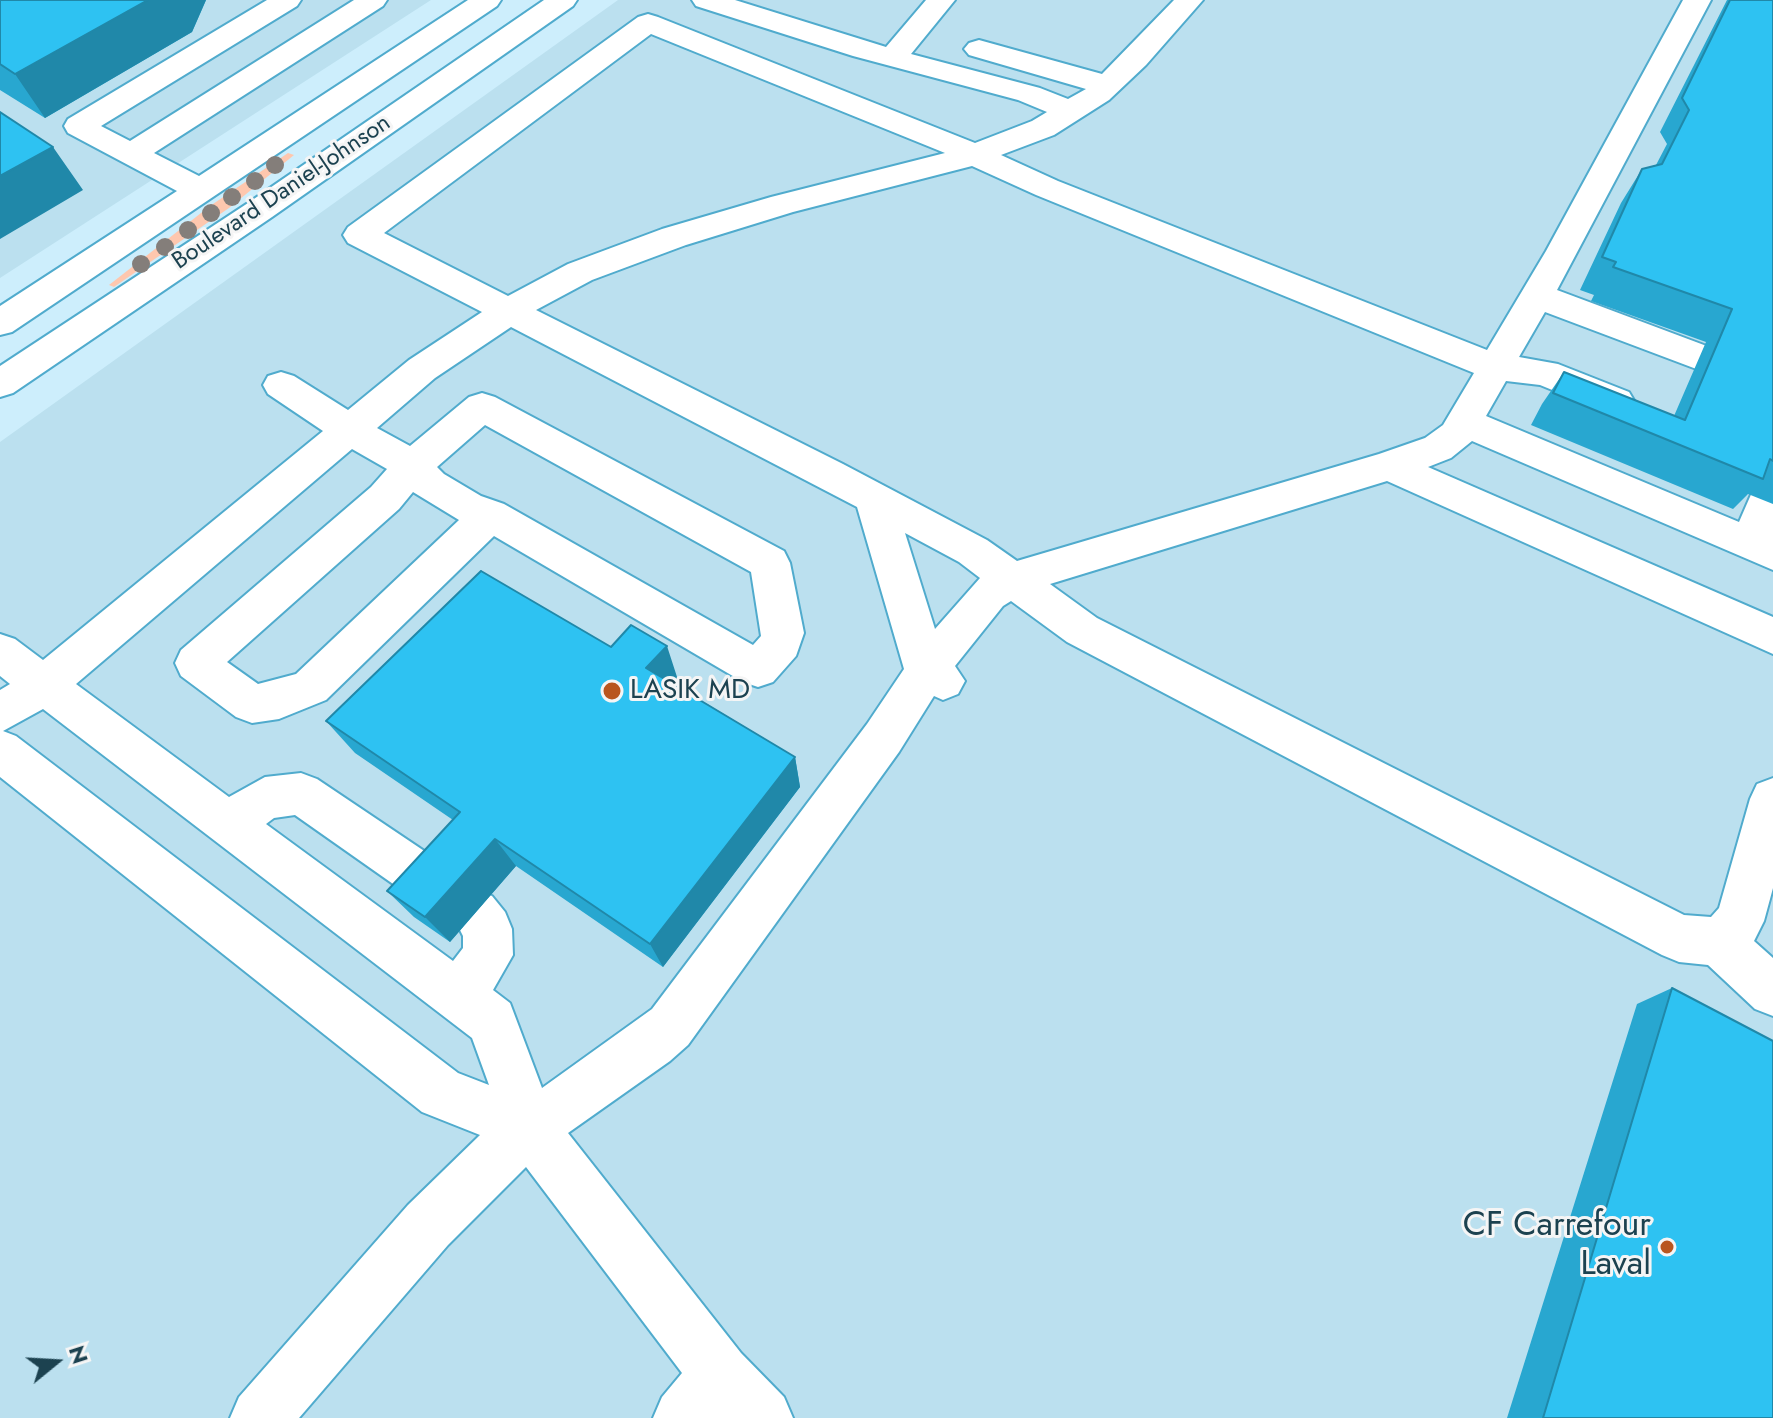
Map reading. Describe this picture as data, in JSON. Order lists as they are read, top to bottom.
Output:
{
  "streets": {
    "street": ["Boulevard Daniel-Johnson"]
  },
  "places": ["LASIK MD", "CF Carrefour Laval"],
  "north": "right"
}
